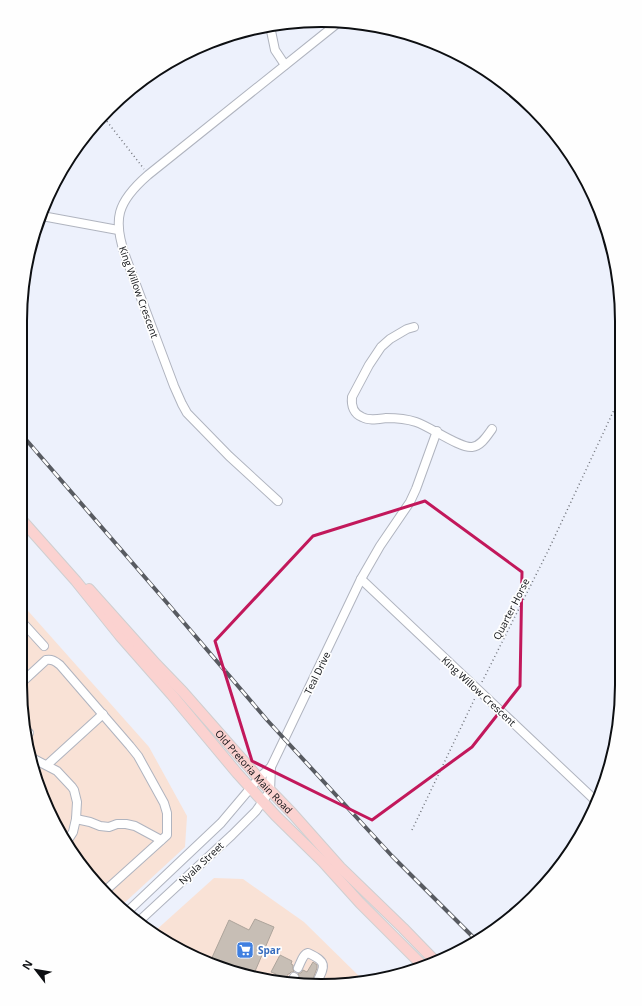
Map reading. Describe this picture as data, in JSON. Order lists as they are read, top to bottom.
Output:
{
  "streets": {
    "main road": ["Old Pretoria Main Road"],
    "street": ["King Willow Crescent", "Teal Drive", "Nyala Street"],
    "path": ["Quarter Horse"]
  },
  "crossings": [
    ["King Willow Crescent", "Quarter Horse"],
    ["King Willow Crescent", "Teal Drive"],
    ["Teal Drive", "Old Pretoria Main Road"],
    ["Teal Drive", "Nyala Street"],
    ["Old Pretoria Main Road", "Nyala Street"]
  ],
  "places": {
    "supermarket": ["Spar"]
  },
  "north": "top left"
}
